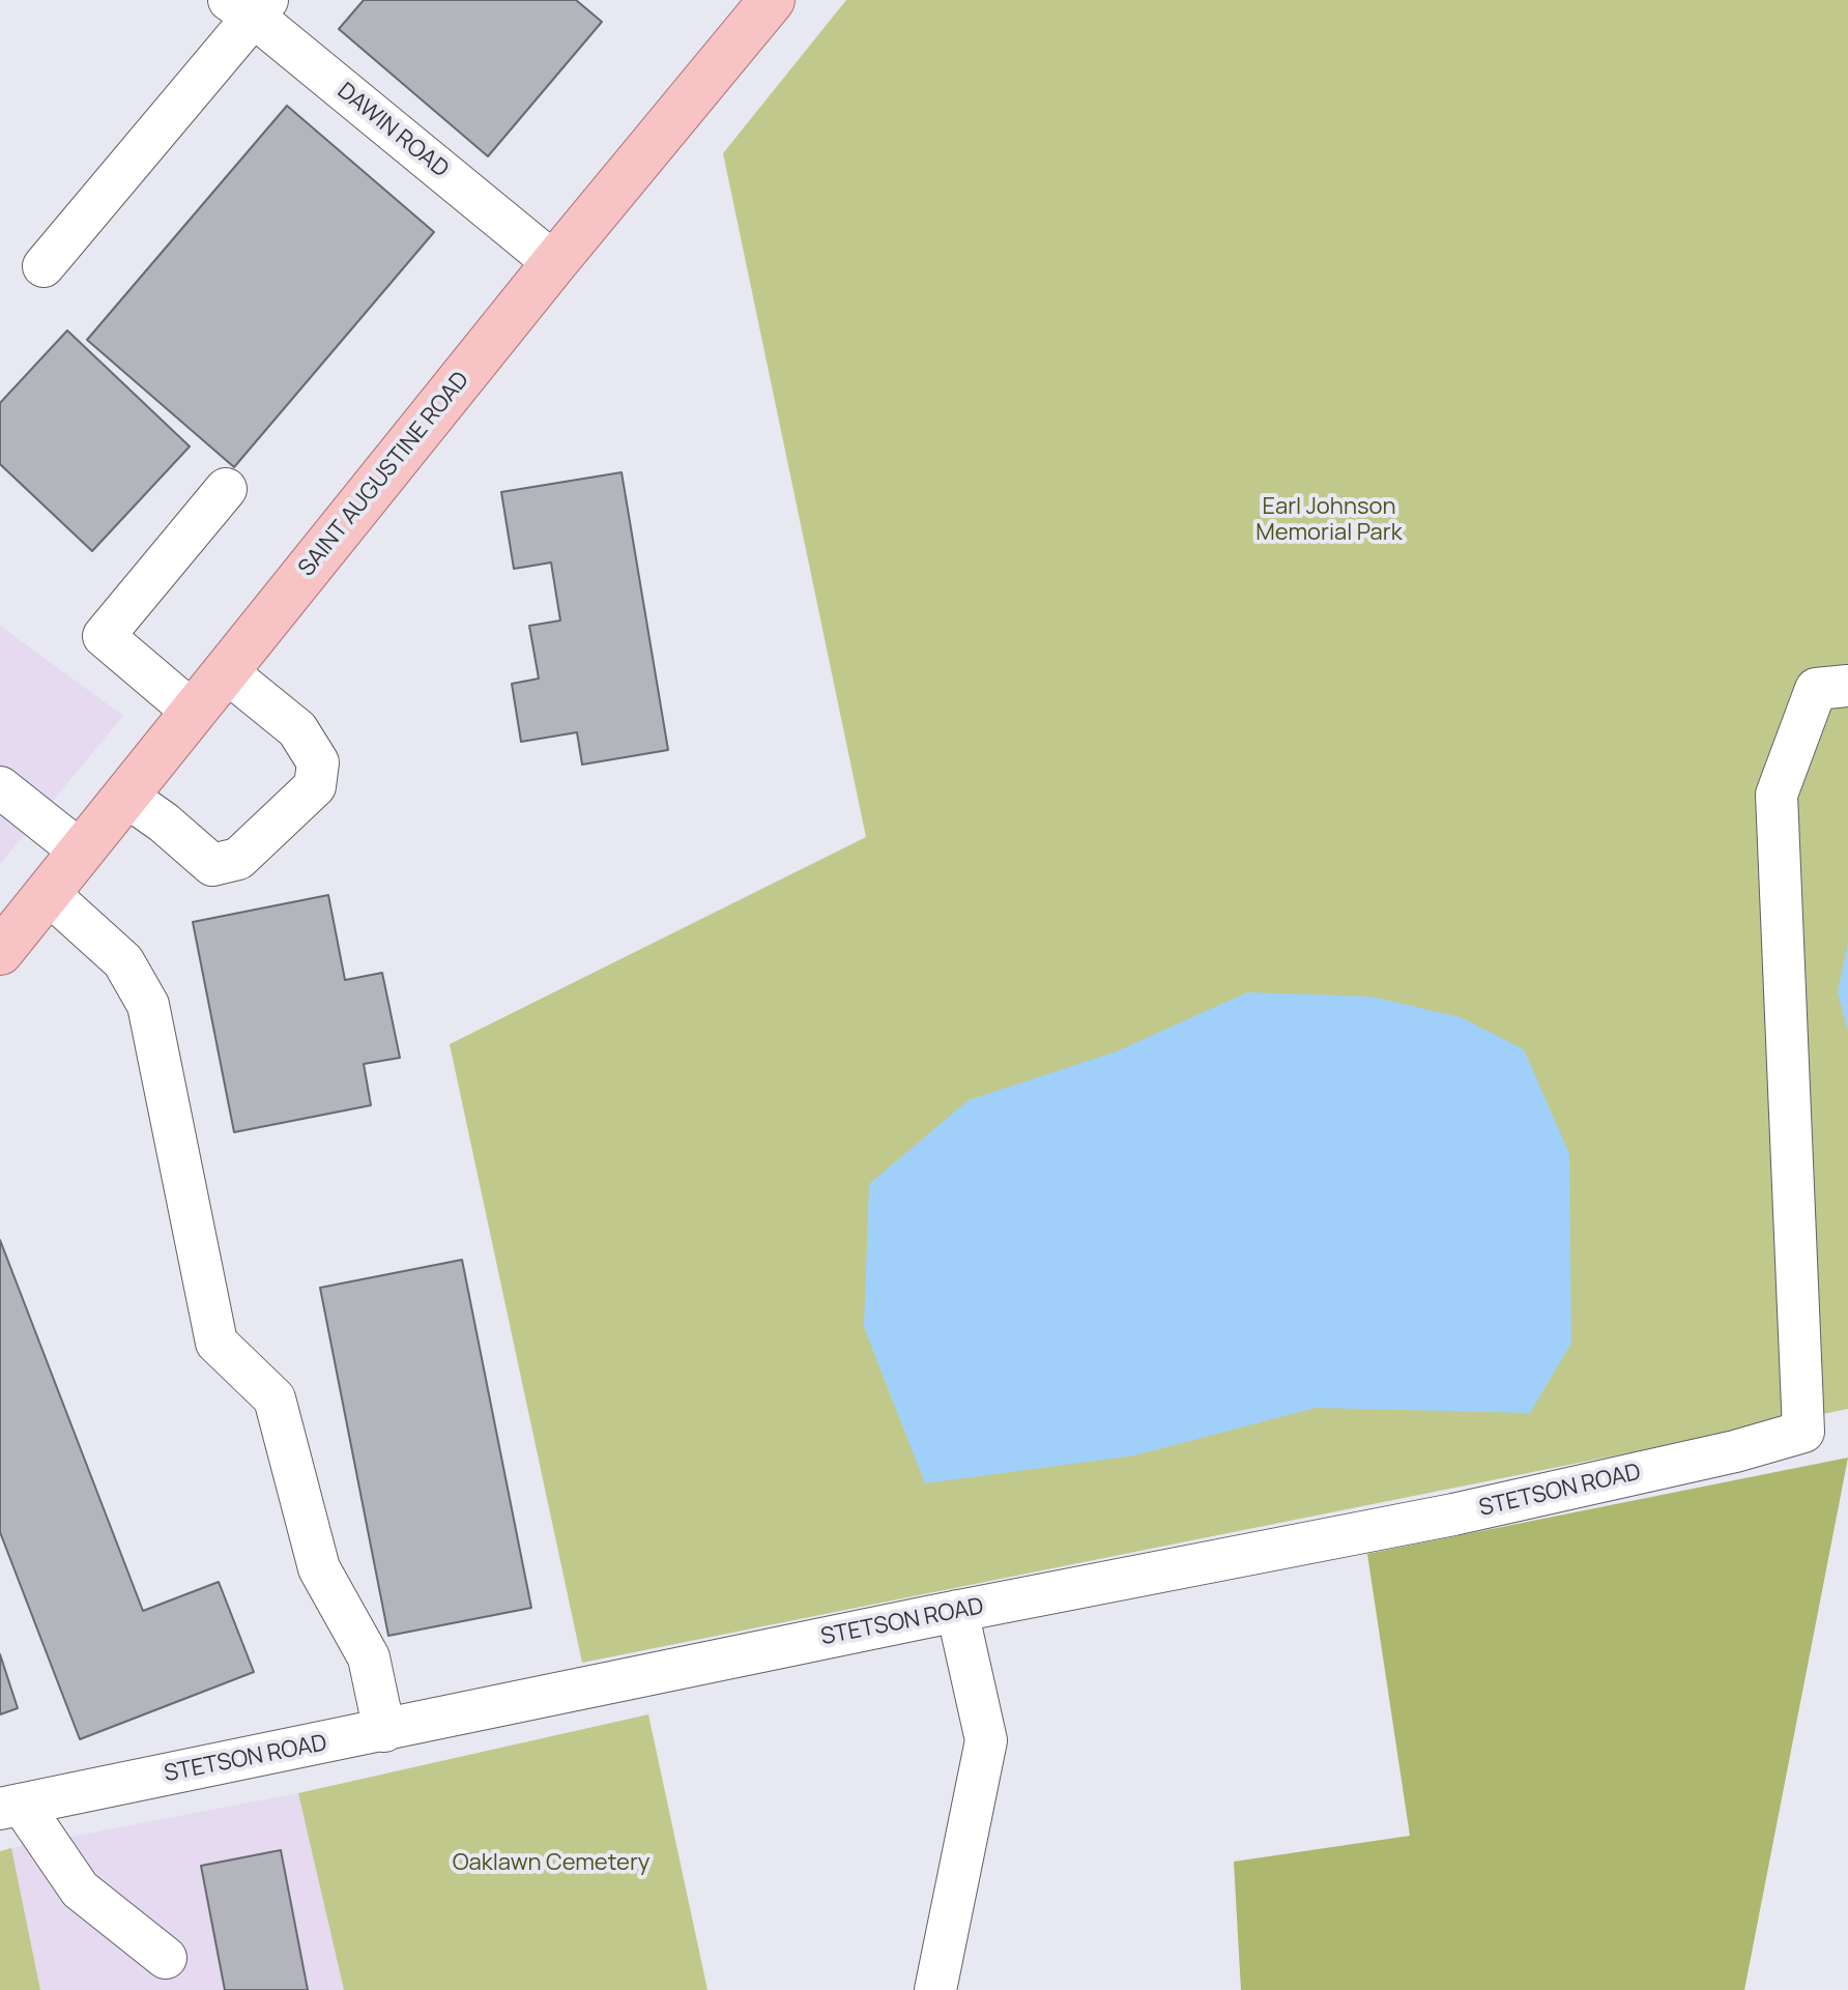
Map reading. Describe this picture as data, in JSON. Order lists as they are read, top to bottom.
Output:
{
  "streets": {
    "main road": ["SAINT AUGUSTINE ROAD"],
    "street": ["DAWIN ROAD", "STETSON ROAD"]
  },
  "crossings": [
    ["DAWIN ROAD", "SAINT AUGUSTINE ROAD"]
  ],
  "parks": ["Earl Johnson Memorial Park", "Oaklawn Cemetery"]
}
